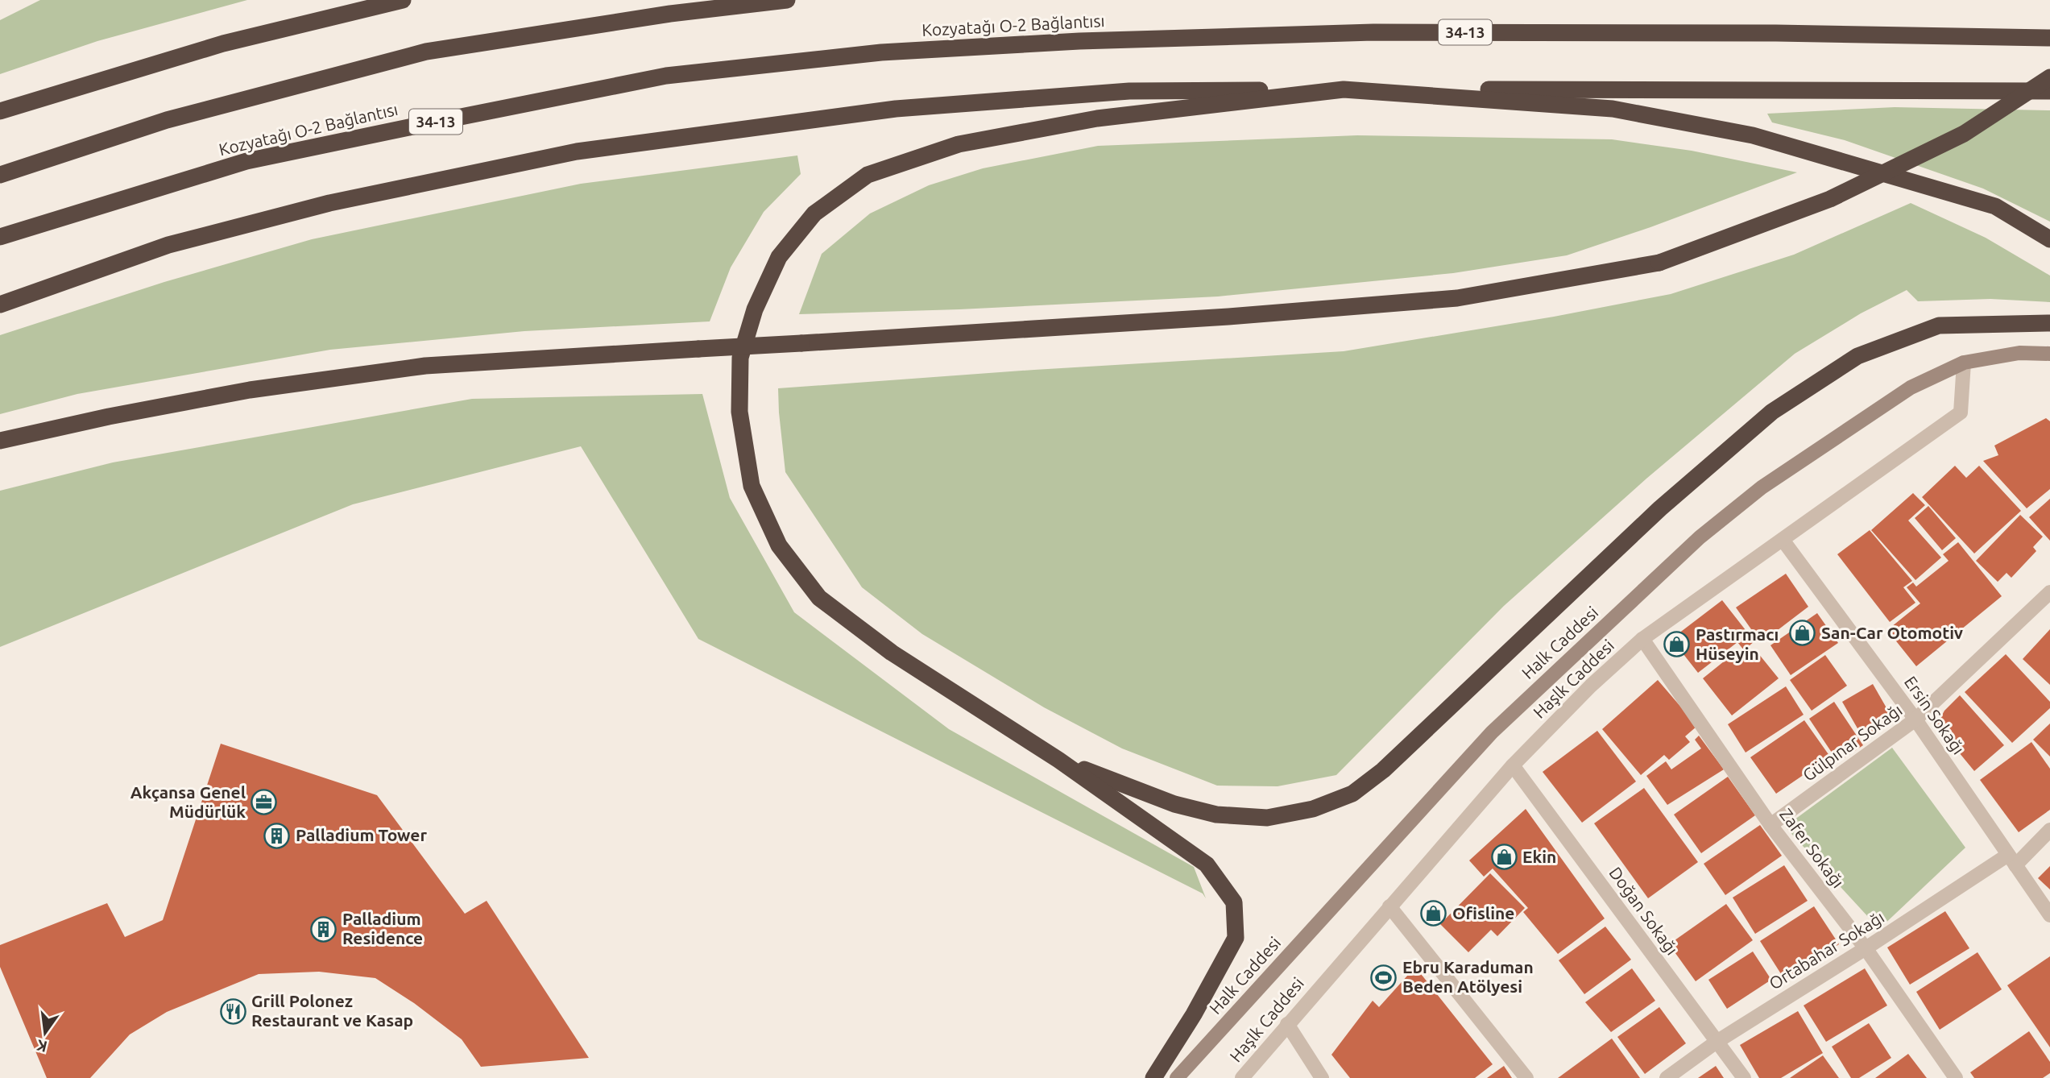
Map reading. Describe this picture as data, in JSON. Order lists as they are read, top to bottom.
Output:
{
  "streets": {
    "highway": ["Kozyatağı O-2 Bağlantısı", "34-13"],
    "main road": ["Halk Caddesi"],
    "street": [
      "Haşlk Caddesi",
      "Ersin Sokağı",
      "Gülpınar Sokağı",
      "Zafer Sokağı",
      "Doğan Sokağı",
      "Ortabahar Sokağı"
    ]
  },
  "crossings": [
    ["Halk Caddesi", "Haşlk Caddesi"],
    ["Haşlk Caddesi", "Ersin Sokağı"],
    ["Haşlk Caddesi", "Zafer Sokağı"],
    ["Haşlk Caddesi", "Doğan Sokağı"],
    ["Ersin Sokağı", "Gülpınar Sokağı"],
    ["Ersin Sokağı", "Ortabahar Sokağı"],
    ["Gülpınar Sokağı", "Zafer Sokağı"],
    ["Zafer Sokağı", "Ortabahar Sokağı"],
    ["Doğan Sokağı", "Ortabahar Sokağı"]
  ],
  "places": {
    "shop": [
      "San-Car Otomotiv",
      "Pastırmacı Hüseyin",
      "Ekin",
      "Ofisline"
    ],
    "office": ["Akçansa Genel Müdürlük"],
    "building": ["Palladium Tower", "Palladium Residence"],
    "sports": ["Ebru Karaduman Beden Atölyesi"],
    "restaurant": ["Grill Polonez Restaurant ve Kasap"]
  },
  "north": "bottom"
}
